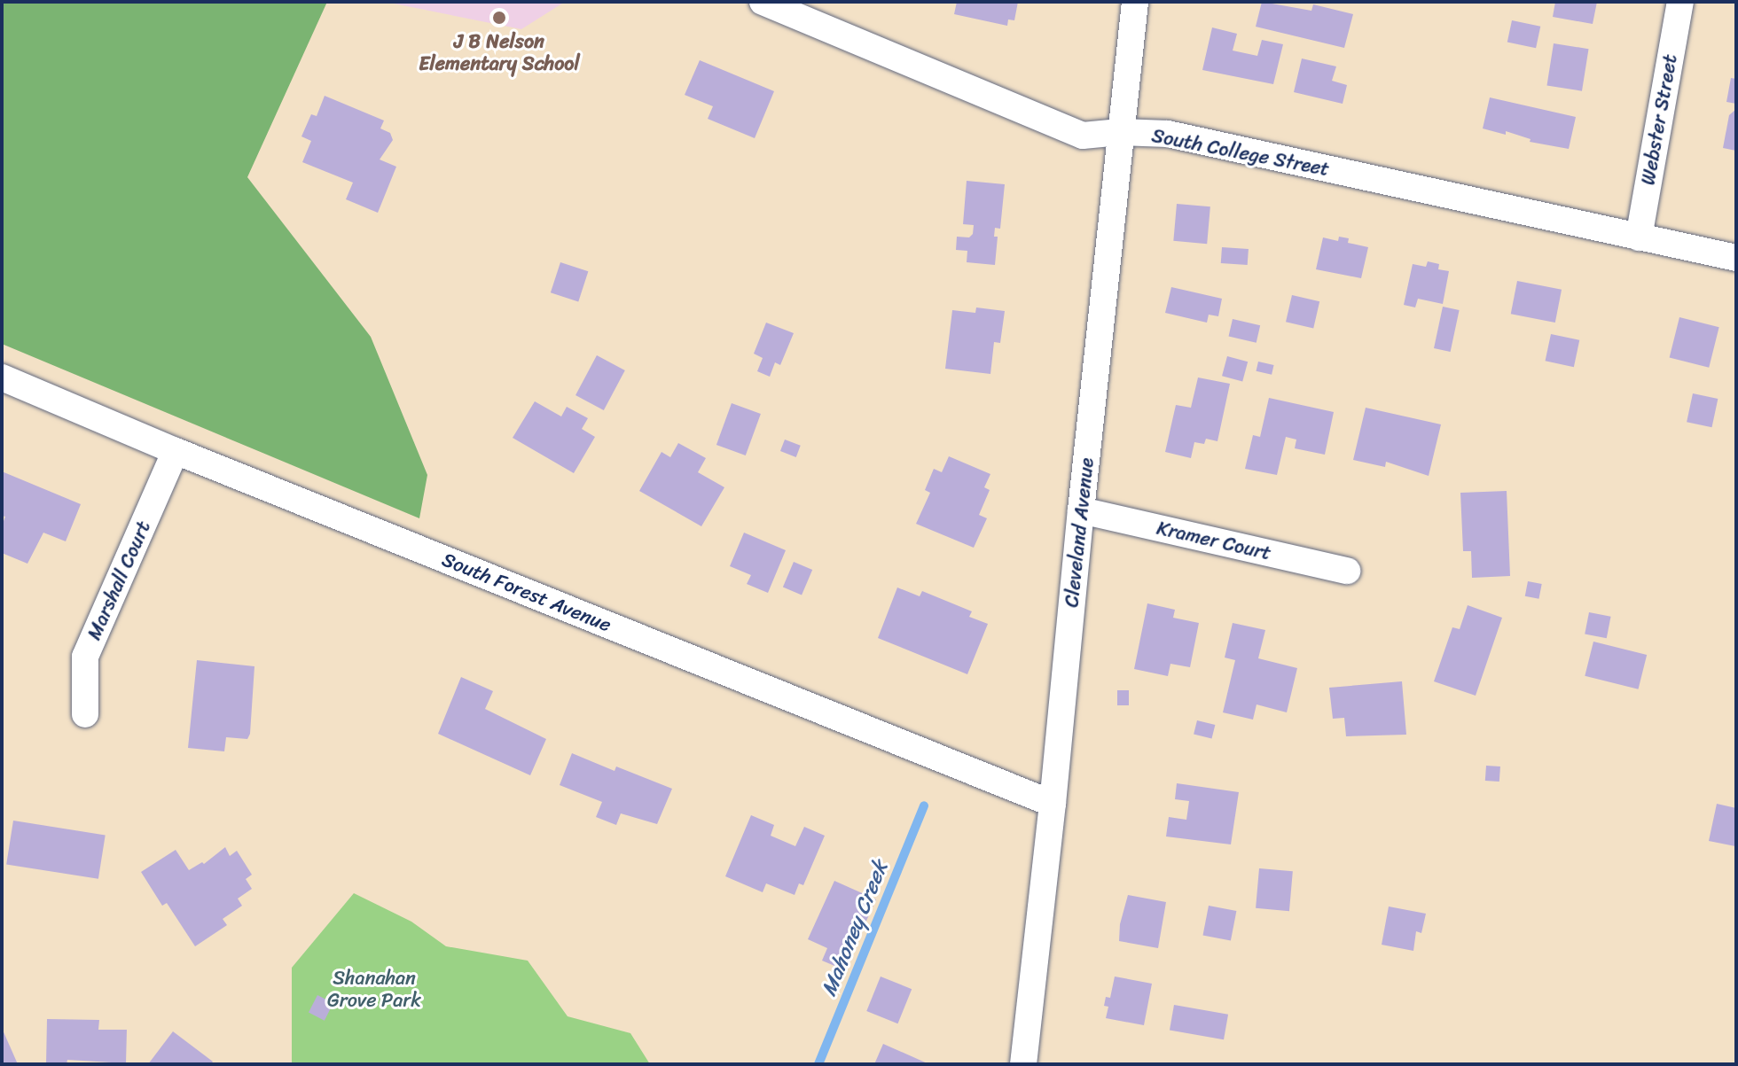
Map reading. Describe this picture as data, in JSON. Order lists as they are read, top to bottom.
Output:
{
  "streets": {
    "street": [
      "Webster Street",
      "South College Street",
      "Cleveland Avenue",
      "Kramer Court",
      "Marshall Court",
      "South Forest Avenue"
    ]
  },
  "crossings": [
    ["Webster Street", "South College Street"],
    ["South College Street", "Cleveland Avenue"],
    ["Cleveland Avenue", "Kramer Court"],
    ["Cleveland Avenue", "South Forest Avenue"],
    ["Marshall Court", "South Forest Avenue"]
  ],
  "water": ["Mahoney Creek"],
  "parks": ["Shanahan Grove Park"],
  "places": ["J B Nelson Elementary School"]
}
